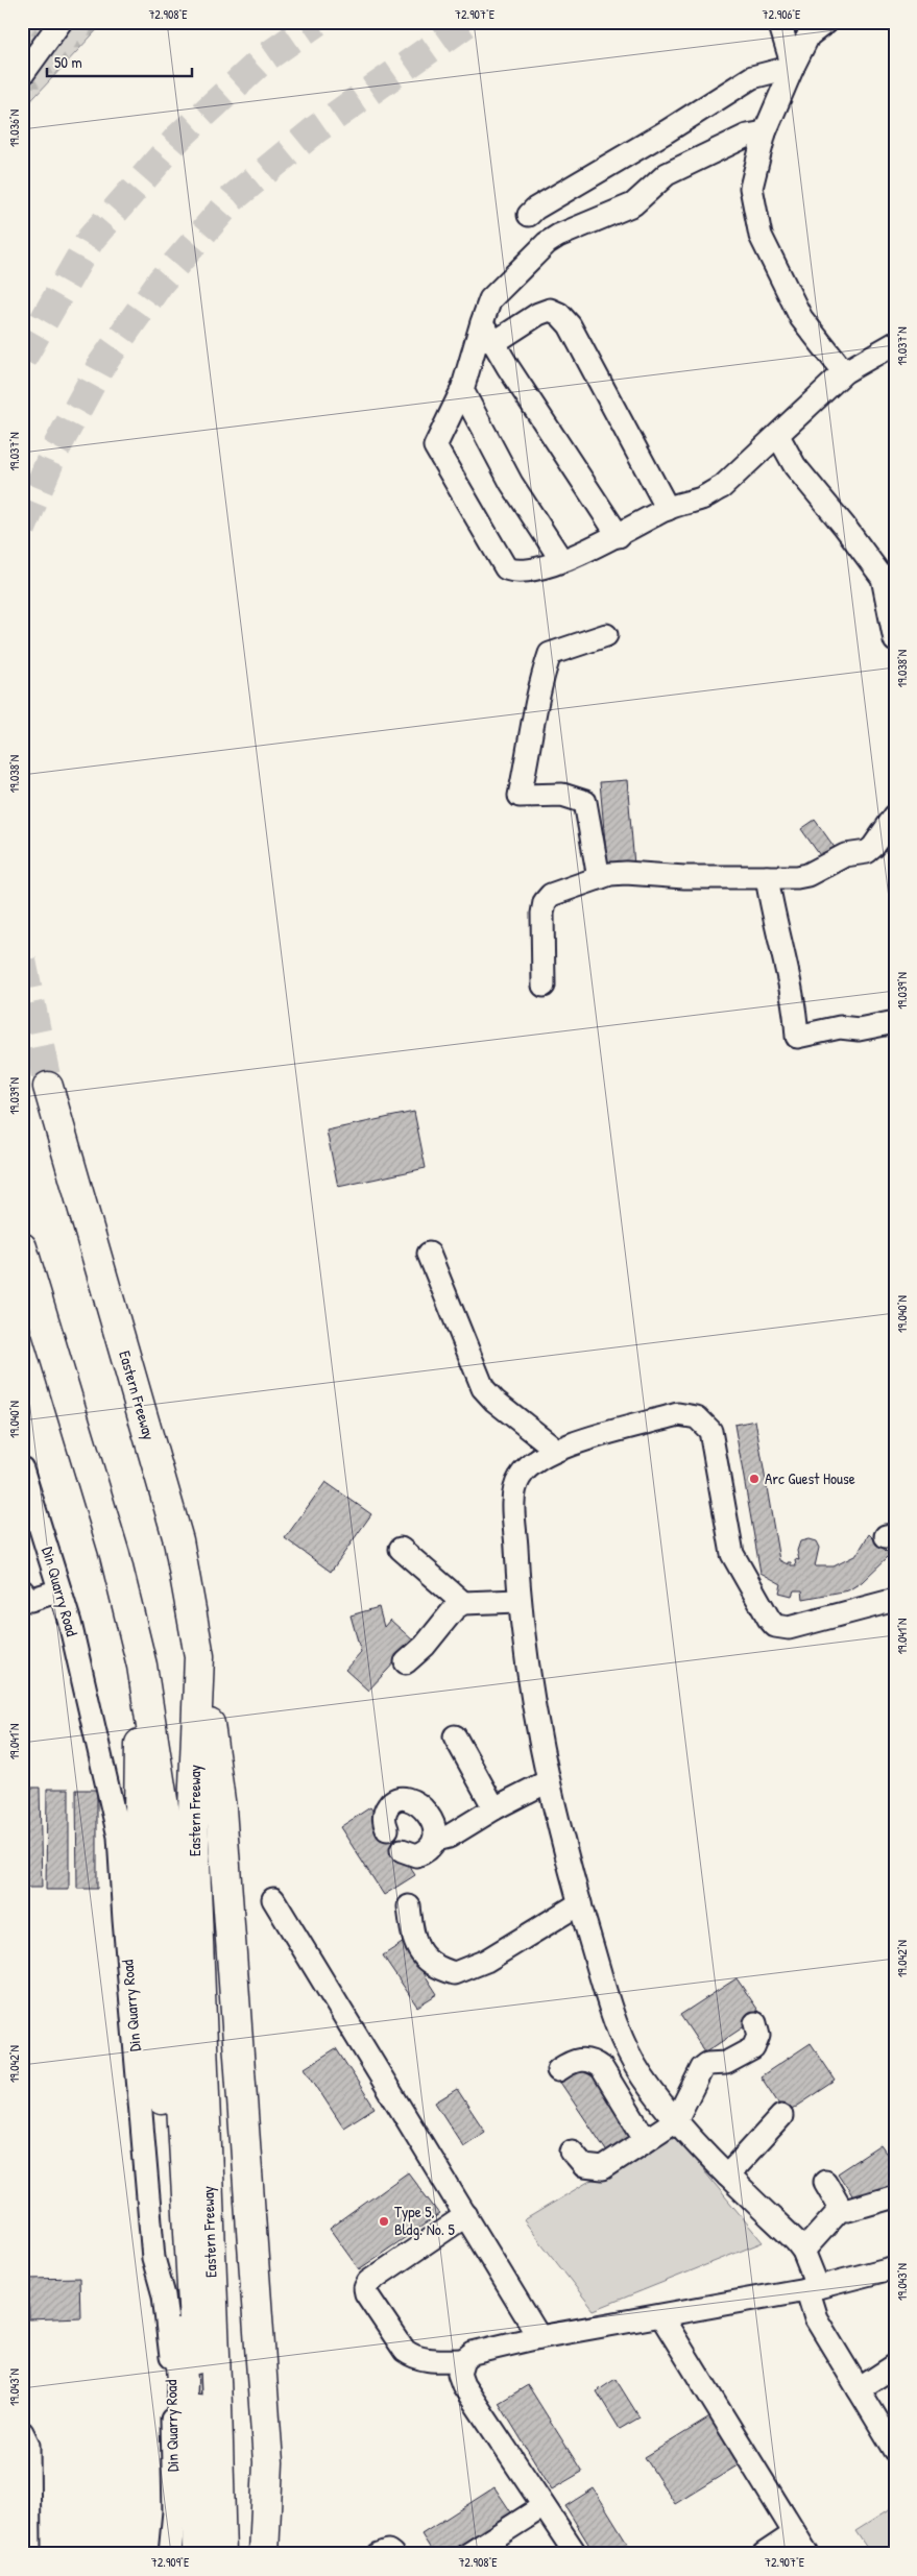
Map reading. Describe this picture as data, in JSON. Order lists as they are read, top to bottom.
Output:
{
  "streets": {
    "highway": ["Eastern Freeway"],
    "street": ["Din Quarry Road"]
  },
  "places": ["Arc Guest House", "Type 5, Bldg. No. 5"],
  "scale_bar": "50 m",
  "coordinates": [
    "72.908°E",
    "72.907°E",
    "72.906°E",
    "19.036°N",
    "19.037°N",
    "19.038°N",
    "19.039°N",
    "19.040°N",
    "19.041°N",
    "19.042°N",
    "19.043°N",
    "72.909°E"
  ]
}
